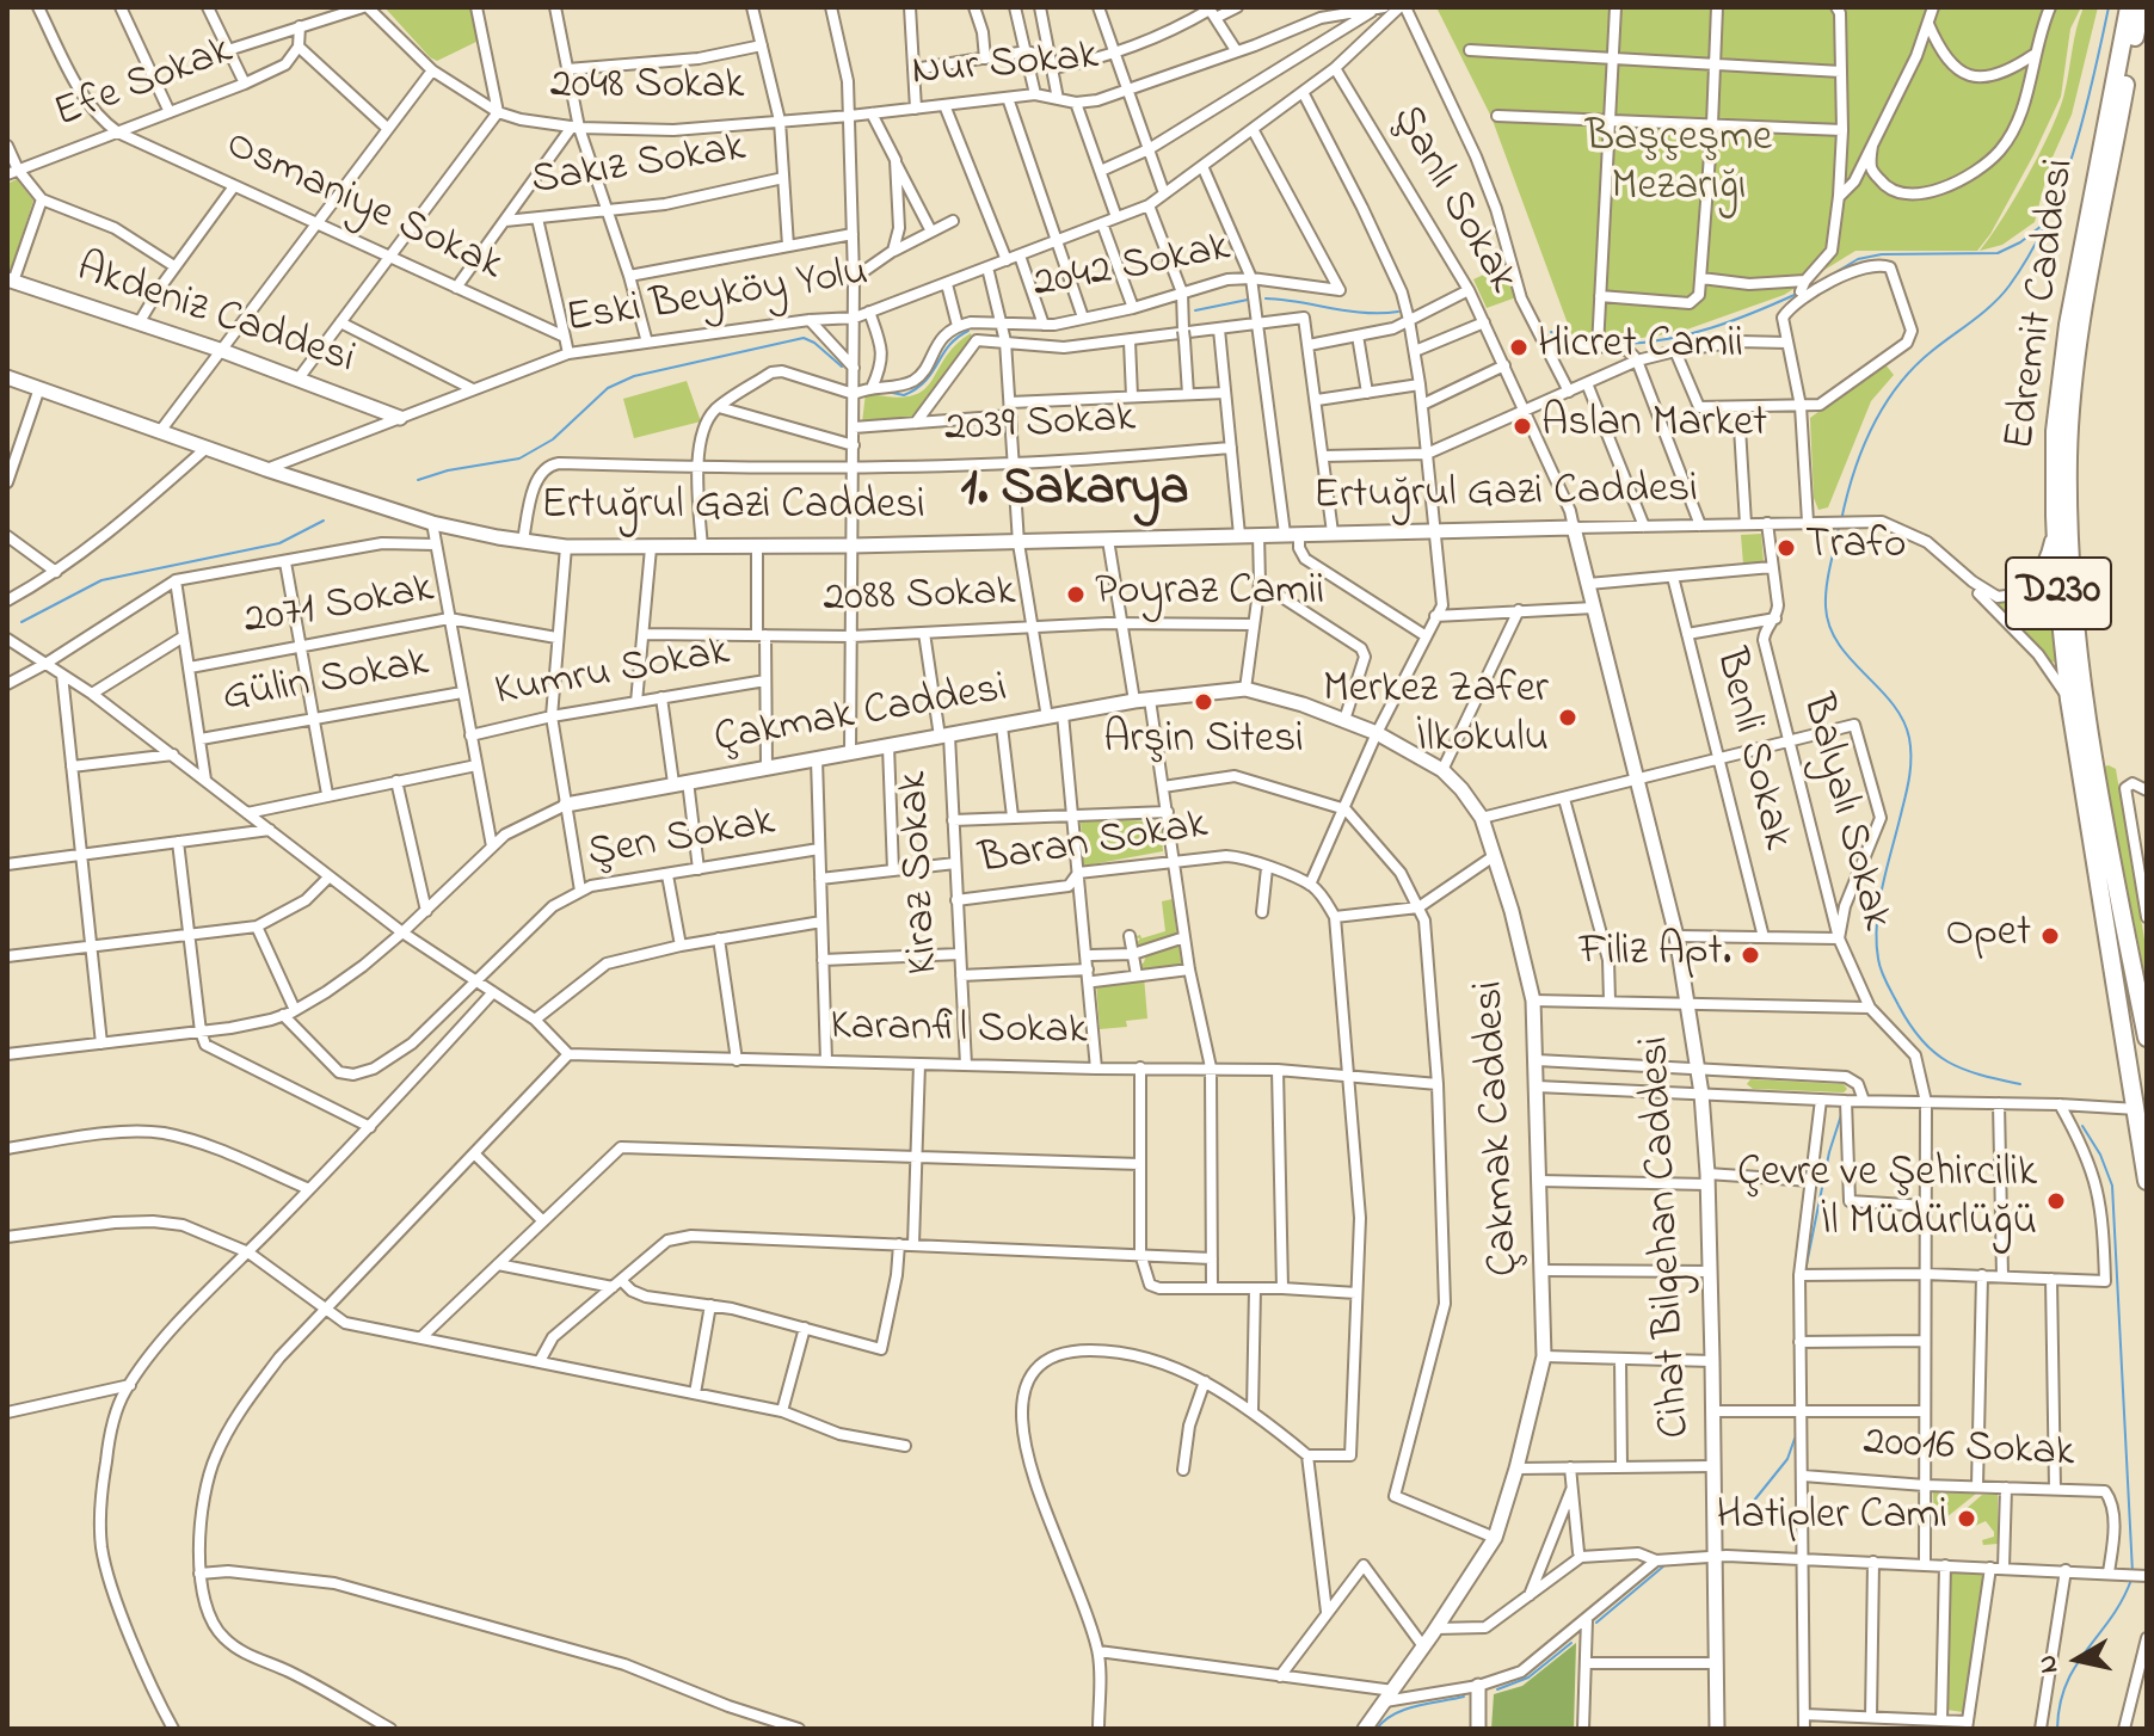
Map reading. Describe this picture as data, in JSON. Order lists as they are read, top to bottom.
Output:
{
  "streets": {
    "highway": ["Edremit Caddesi", "D230"],
    "main road": [
      "Akdeniz Caddesi",
      "Ertuğrul Gazi Caddesi",
      "Çakmak Caddesi",
      "Cihat Bilgehan Caddesi"
    ],
    "street": [
      "Nur Sokak",
      "Efe Sokak",
      "2048 Sokak",
      "Sakız Sokak",
      "Şanlı Sokak",
      "Osmaniye Sokak",
      "2042 Sokak",
      "Eski Beyköy Yolu",
      "2039 Sokak",
      "2088 Sokak",
      "2071 Sokak",
      "Kumru Sokak",
      "Gülin Sokak",
      "Benli Sokak",
      "Balyalı Sokak",
      "Şen Sokak",
      "Baran Sokak",
      "Kiraz Sokak",
      "Karanfil Sokak",
      "20016 Sokak"
    ]
  },
  "crossings": [
    ["Nur Sokak", "2048 Sokak"],
    ["Efe Sokak", "2048 Sokak"],
    ["Efe Sokak", "Osmaniye Sokak"],
    ["Şanlı Sokak", "Eski Beyköy Yolu"],
    ["Şanlı Sokak", "Ertuğrul Gazi Caddesi"],
    ["Şanlı Sokak", "Cihat Bilgehan Caddesi"],
    ["2042 Sokak", "Eski Beyköy Yolu"],
    ["Eski Beyköy Yolu", "Akdeniz Caddesi"],
    ["Eski Beyköy Yolu", "Ertuğrul Gazi Caddesi"],
    ["2039 Sokak", "Ertuğrul Gazi Caddesi"],
    ["Ertuğrul Gazi Caddesi", "Balyalı Sokak"],
    ["Ertuğrul Gazi Caddesi", "Cihat Bilgehan Caddesi"],
    ["2088 Sokak", "Kiraz Sokak"],
    ["Çakmak Caddesi", "Kiraz Sokak"],
    ["Balyalı Sokak", "20016 Sokak"],
    ["Baran Sokak", "Kiraz Sokak"],
    ["Kiraz Sokak", "Karanfil Sokak"]
  ],
  "districts": ["1. Sakarya"],
  "parks": ["Başçeşme Mezarığı"],
  "places": [
    "Hicret Camii",
    "Aslan Market",
    "Trafo",
    "Poyraz Camii",
    "Arşin Sitesi",
    "Merkez Zafer İlkokulu",
    "Opet",
    "Filiz Apt.",
    "Çevre ve Şehircilik İl Müdürlüğü",
    "Hatipler Cami"
  ],
  "north": "left"
}
